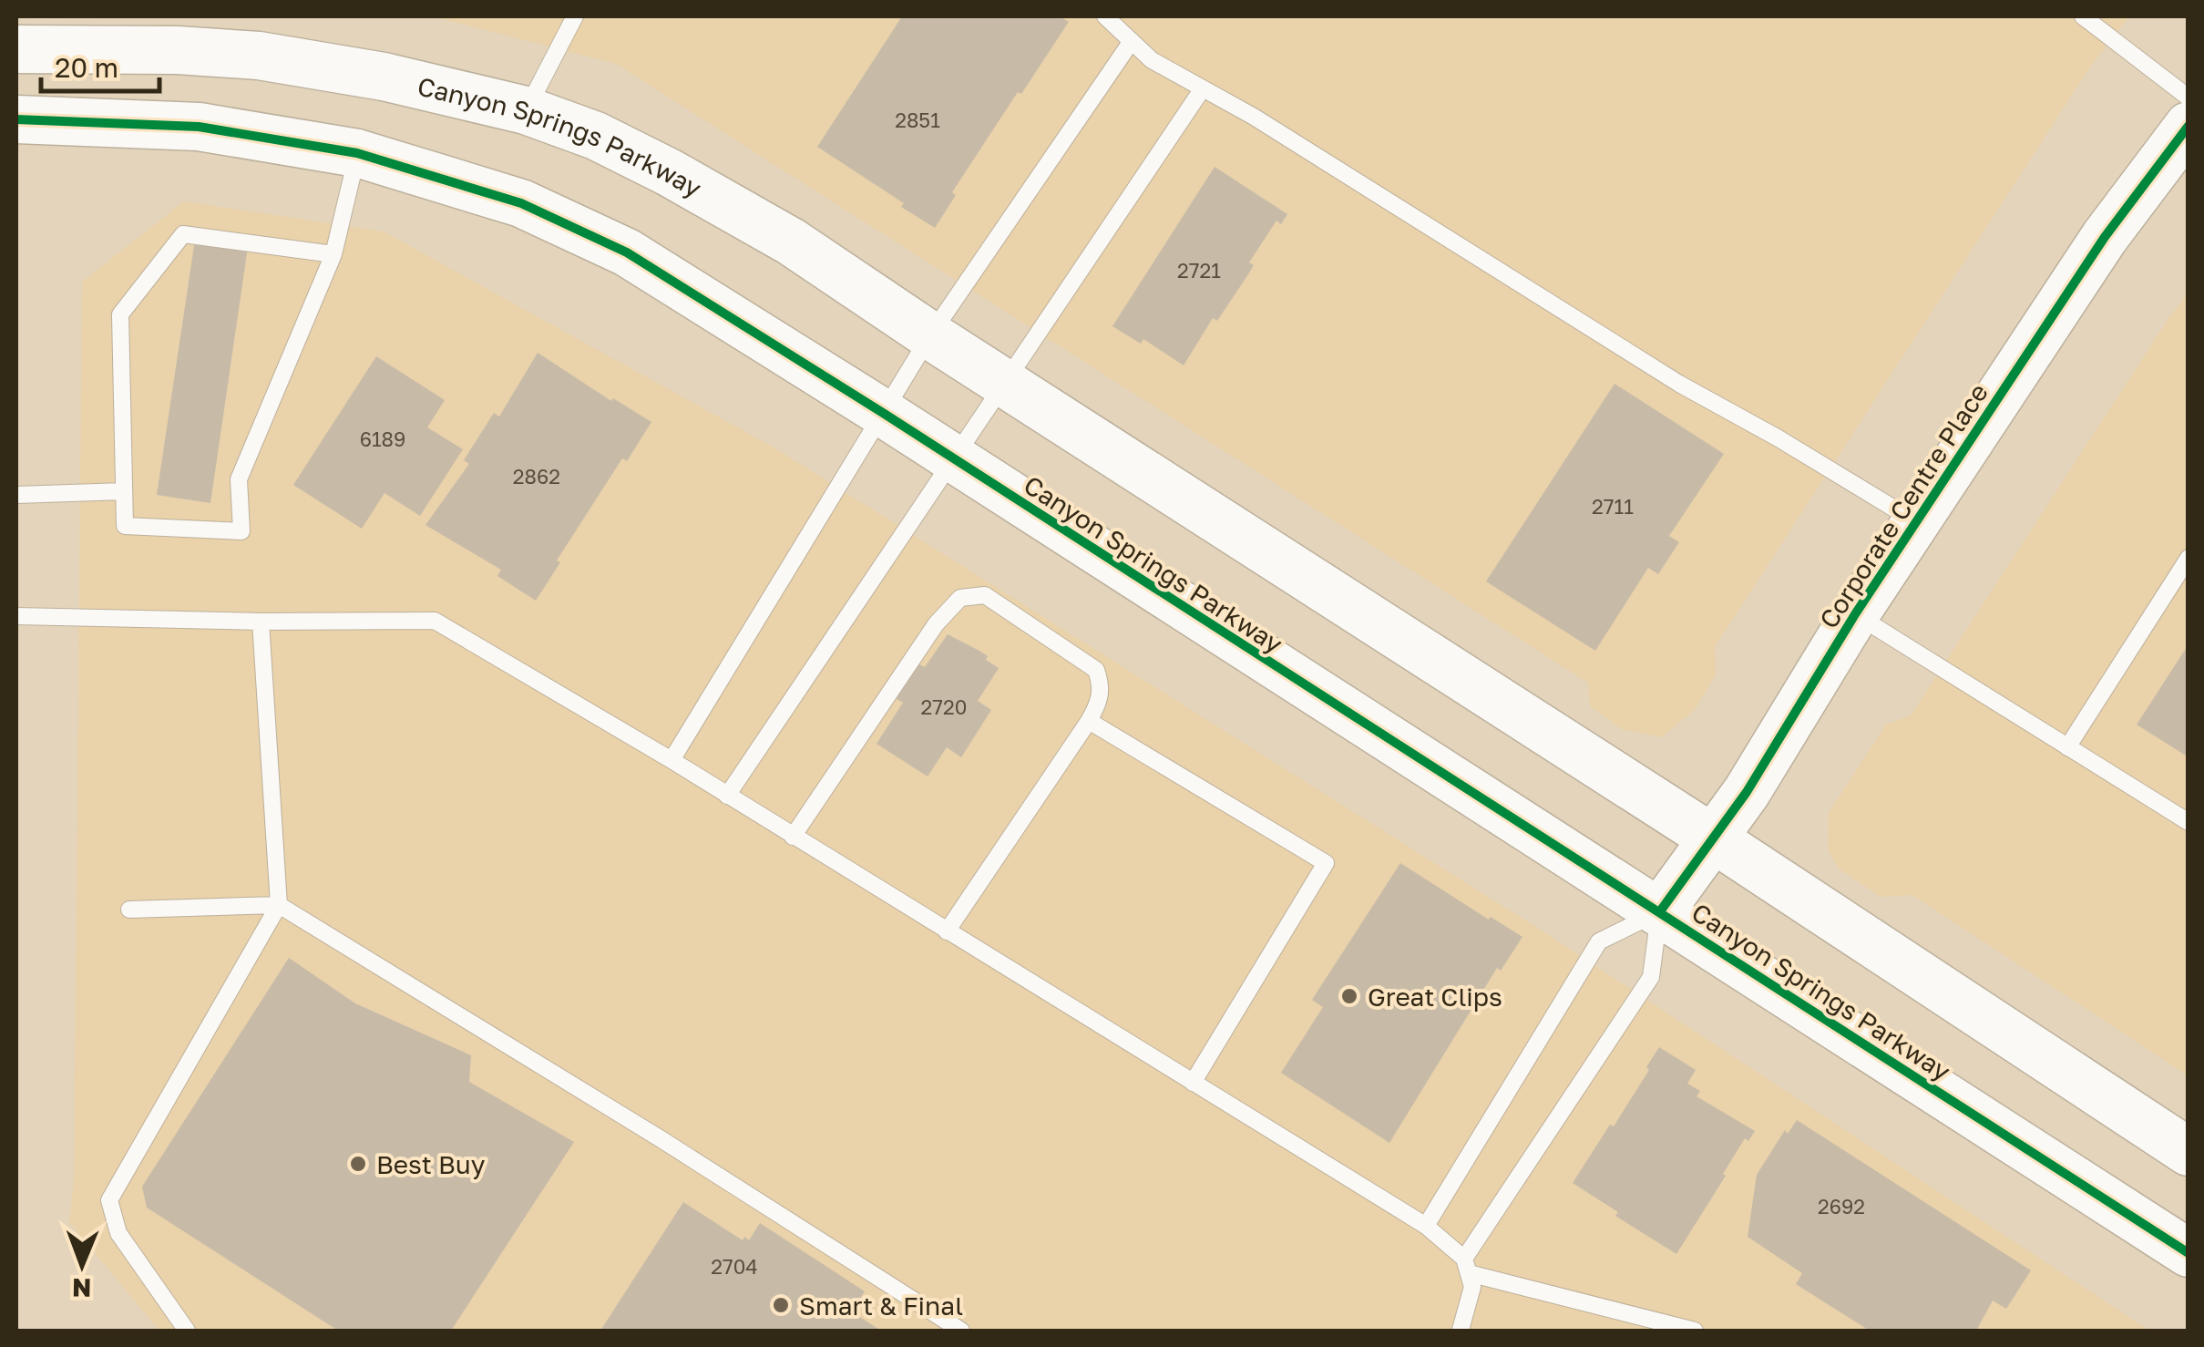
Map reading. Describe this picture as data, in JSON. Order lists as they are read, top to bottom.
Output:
{
  "streets": {
    "street": ["Canyon Springs Parkway", "Corporate Centre Place"]
  },
  "crossings": [
    ["Canyon Springs Parkway", "Corporate Centre Place"]
  ],
  "places": ["Great Clips", "Best Buy", "Smart & Final"],
  "house_numbers": [
    "2851",
    "2721",
    "6189",
    "2862",
    "2711",
    "2720",
    "2692",
    "2704"
  ],
  "scale_bar": "20 m",
  "north": "bottom"
}
